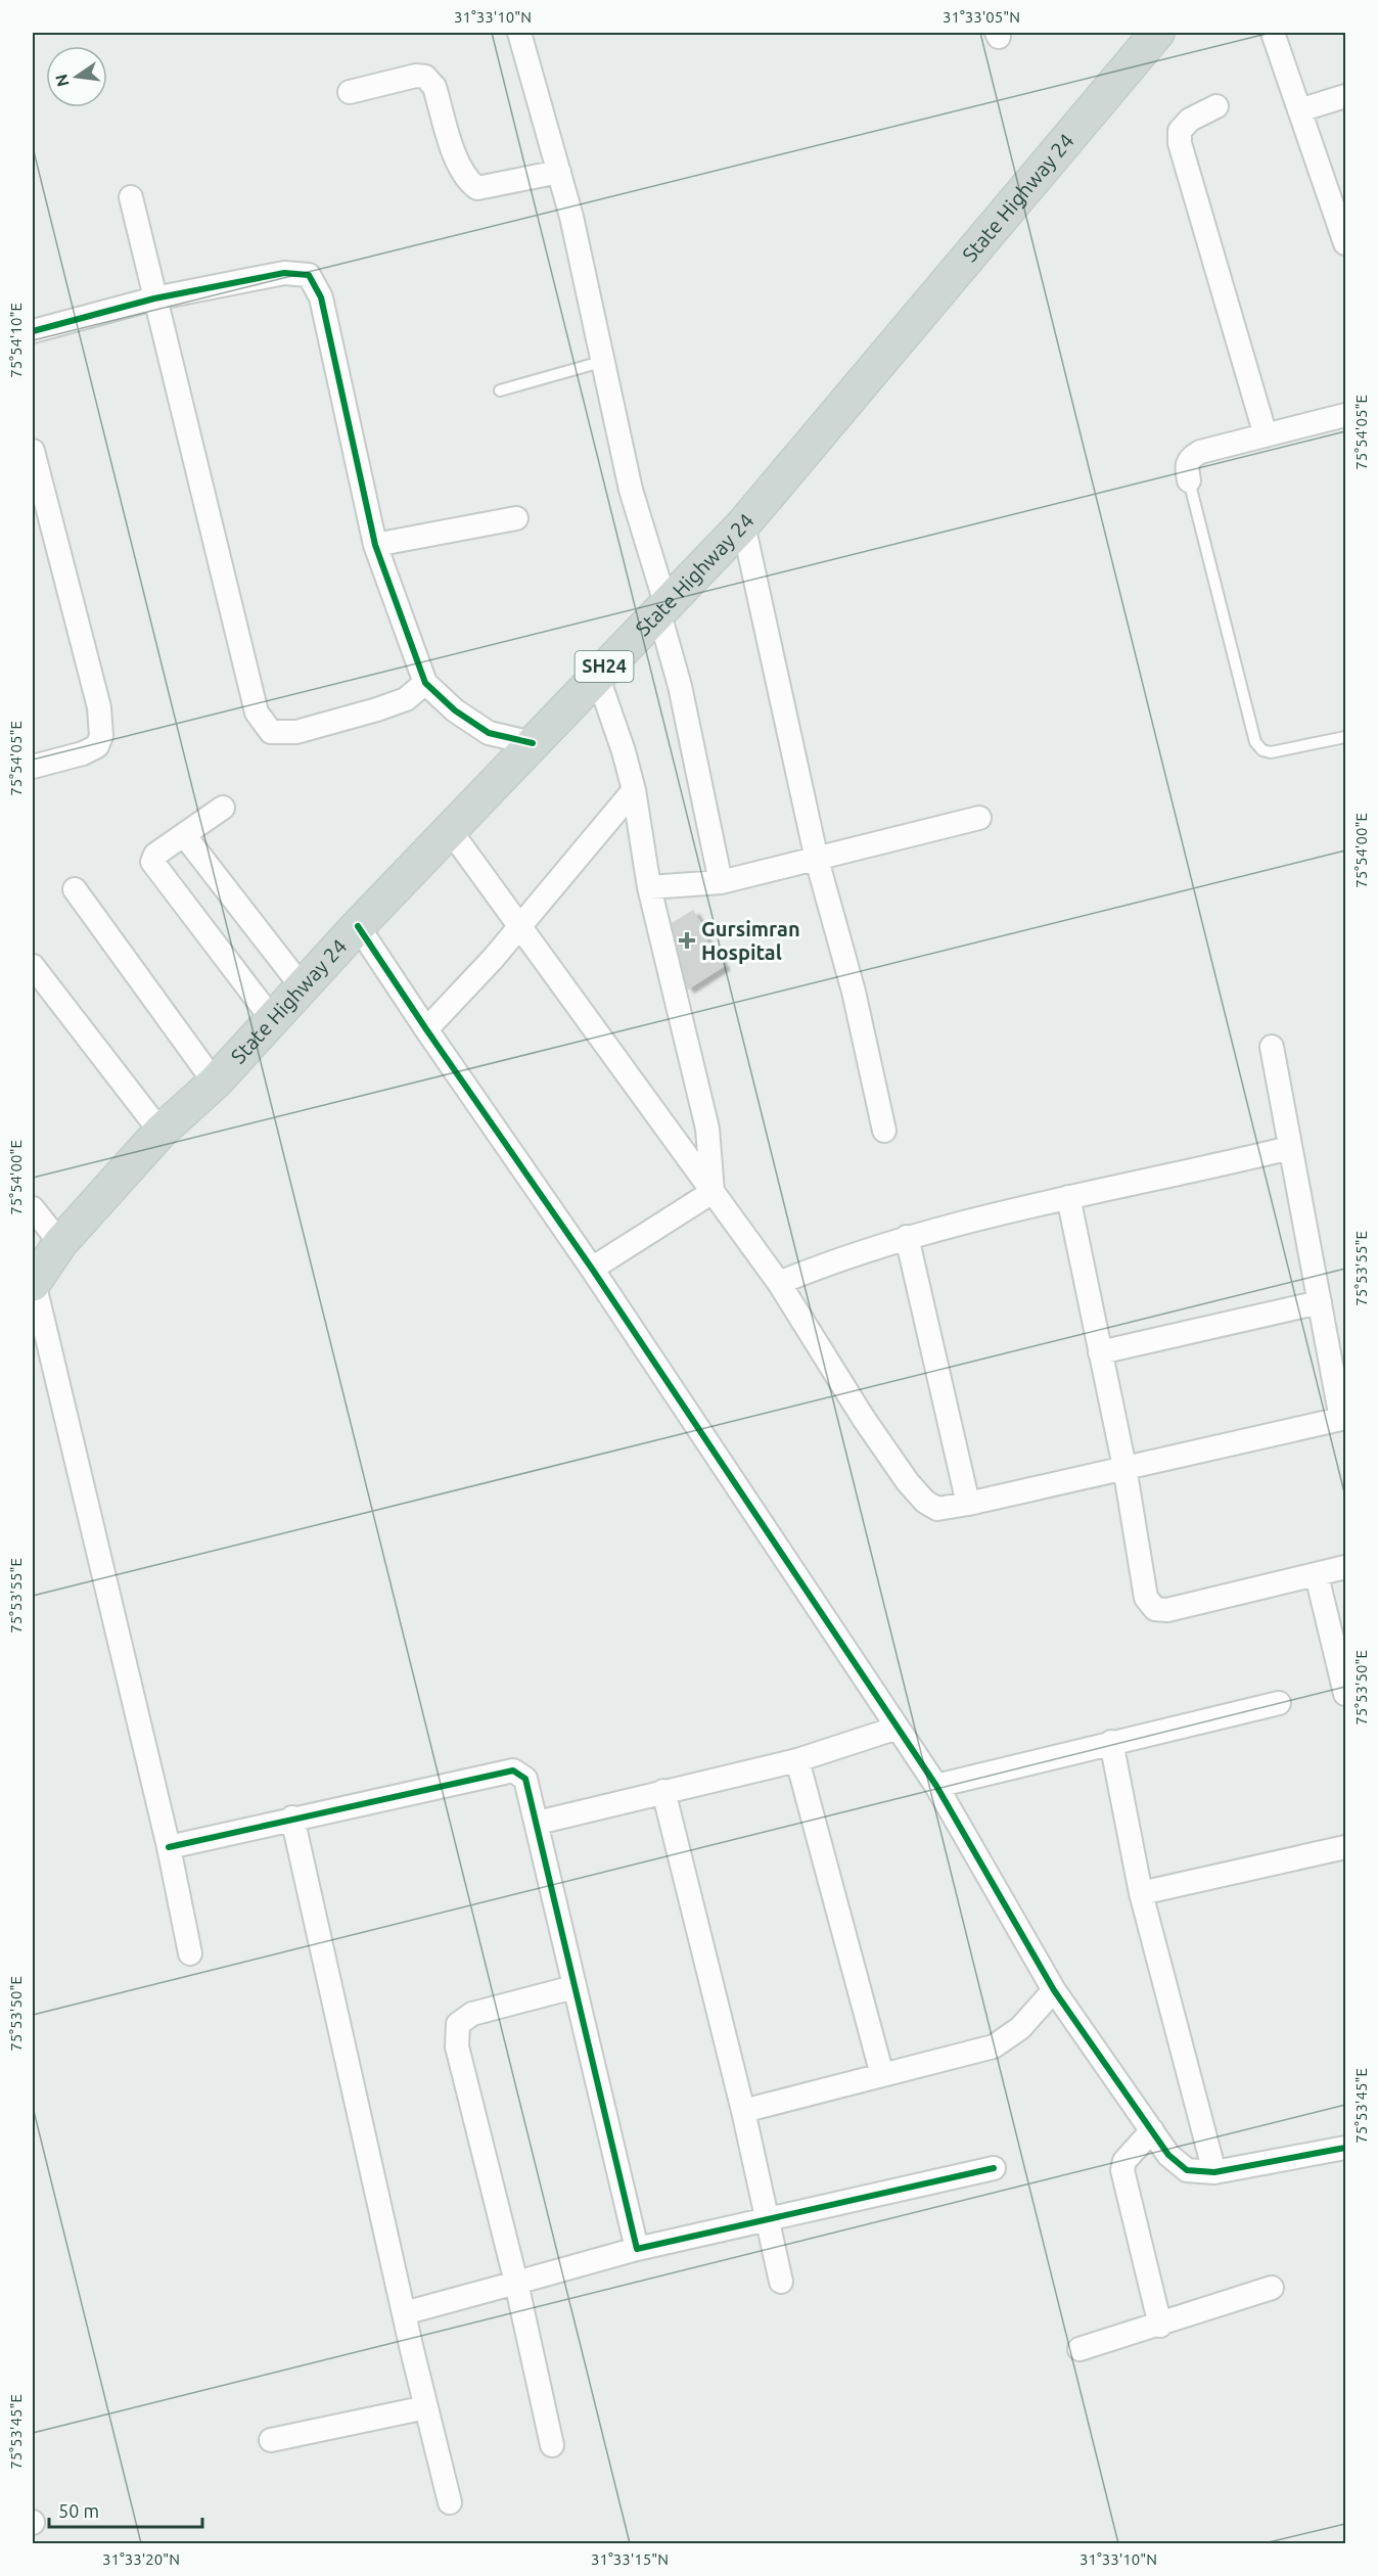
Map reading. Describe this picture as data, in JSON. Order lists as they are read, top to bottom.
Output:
{
  "streets": {
    "main road": ["State Highway 24", "SH24"]
  },
  "places": {
    "health": ["Gursimran Hospital"]
  },
  "scale_bar": "50 m",
  "north": "left",
  "coordinates": [
    "31°33'10\"N",
    "31°33'05\"N",
    "75°54'10\"E",
    "75°54'05\"E",
    "75°54'00\"E",
    "75°53'55\"E",
    "75°53'50\"E",
    "75°53'45\"E",
    "31°33'20\"N",
    "31°33'15\"N"
  ]
}
